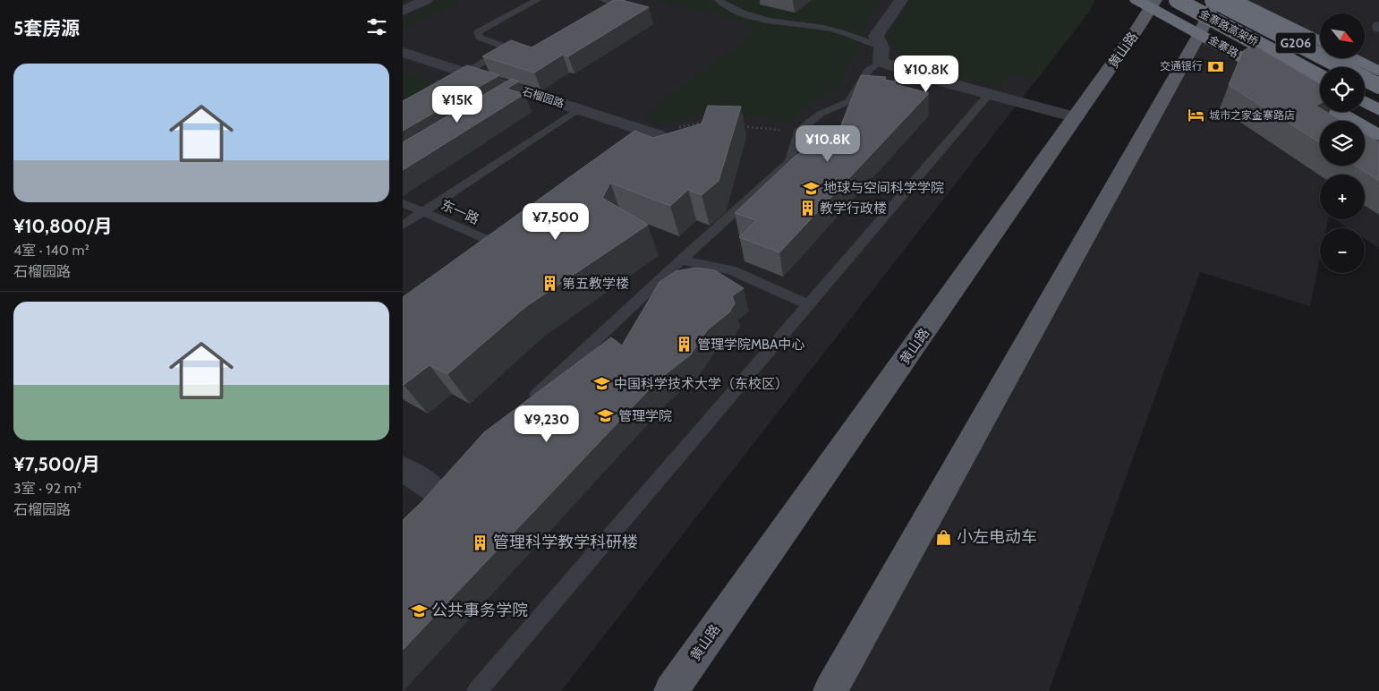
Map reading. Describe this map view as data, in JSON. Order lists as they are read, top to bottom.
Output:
{
  "streets": {
    "highway": ["金寨路高架桥", "G206", "金寨路"],
    "main road": ["黄山路"],
    "street": ["石榴园路"],
    "lane": ["东一路"]
  },
  "crossings": [
    ["金寨路", "黄山路"]
  ],
  "places": {
    "bank": ["交通银行"],
    "hotel": ["城市之家金寨路店"],
    "school or university": [
      "地球与空间科学学院",
      "中国科学技术大学（东校区）",
      "管理学院",
      "公共事务学院"
    ],
    "building": [
      "教学行政楼",
      "第五教学楼",
      "管理学院MBA中心",
      "管理科学教学科研楼"
    ],
    "shop": ["小左电动车"]
  },
  "north": "bottom right",
  "page": {
    "heading": "5套房源",
    "map_buttons": ["+", "−"],
    "list": [
      {
        "name": "¥10,800/月",
        "note": "4室 · 140 m² · 石榴园路"
      },
      {
        "name": "¥7,500/月",
        "note": "3室 · 92 m² · 石榴园路"
      }
    ],
    "price": [
      "¥10.8K",
      "¥15K",
      "¥10.8K",
      "¥7,500",
      "¥9,230"
    ]
  }
}
